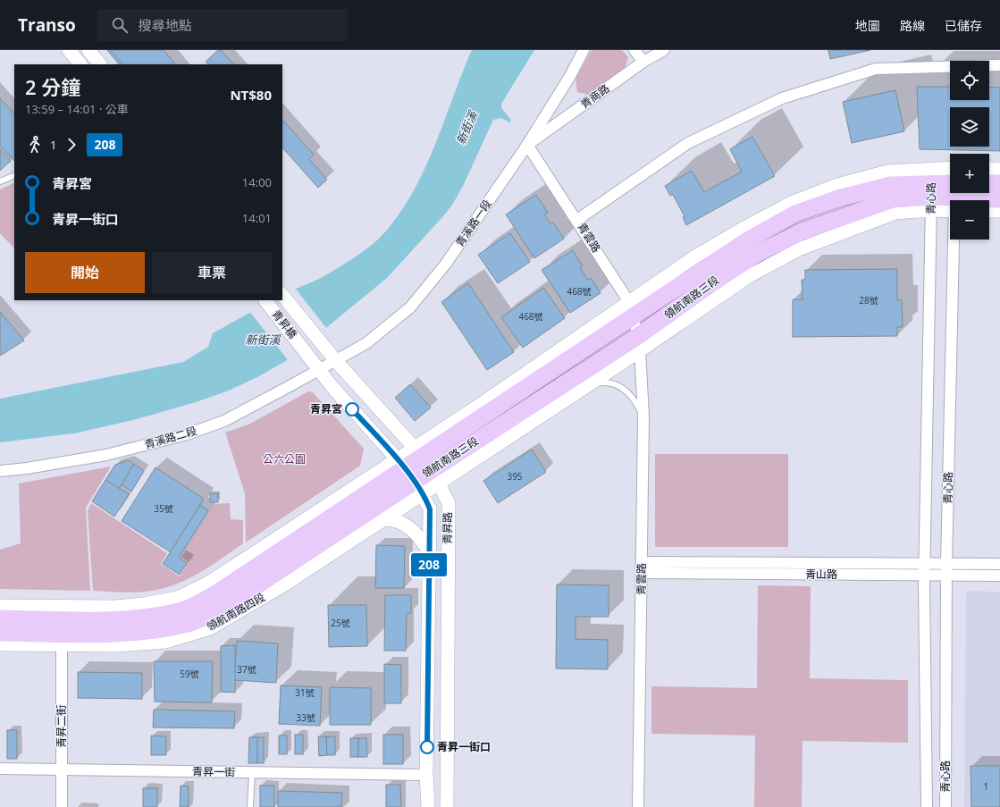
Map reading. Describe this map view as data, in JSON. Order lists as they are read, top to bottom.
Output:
{
  "streets": {
    "main road": ["領航南路三段", "領航南路四段"],
    "street": [
      "青商路",
      "青心路",
      "青溪路一段",
      "青雲路",
      "青昇橋",
      "青溪路二段",
      "青昇路",
      "青山路",
      "青昇二街",
      "青昇一街"
    ]
  },
  "crossings": [
    ["青商路", "青溪路一段"],
    ["青商路", "青雲路"],
    ["青心路", "領航南路三段"],
    ["青心路", "青山路"],
    ["青溪路一段", "青雲路"],
    ["青溪路一段", "青溪路二段"],
    ["青溪路一段", "青昇路"],
    ["青雲路", "領航南路三段"],
    ["青雲路", "青山路"],
    ["領航南路三段", "青昇路"],
    ["領航南路三段", "領航南路四段"],
    ["青昇橋", "青昇路"],
    ["青溪路二段", "青昇路"],
    ["青昇路", "領航南路四段"],
    ["青昇路", "青昇一街"],
    ["領航南路四段", "青昇二街"],
    ["青昇二街", "青昇一街"]
  ],
  "water": ["新街溪"],
  "parks": ["公六公園"],
  "places": ["青昇宮", "青昇一街口"],
  "lines": ["bus line 208"],
  "house_numbers": [
    "468號",
    "28號",
    "468號",
    "395",
    "35號",
    "25號",
    "37號",
    "59號",
    "31號",
    "33號",
    "1"
  ],
  "page": {
    "header": "Transo",
    "search": "搜尋地點",
    "nav": ["地圖", "路線", "已儲存"],
    "on_map": "208",
    "map_buttons": ["+", "−"],
    "heading": ["2 分鐘", "13:59 – 14:01 · 公車", "NT$80"],
    "legs": ["1", "208"],
    "list": [
      {
        "name": "青昇宮",
        "value": "14:00"
      },
      {
        "name": "青昇一街口",
        "value": "14:01"
      }
    ],
    "buttons": ["開始", "車票"]
  }
}
